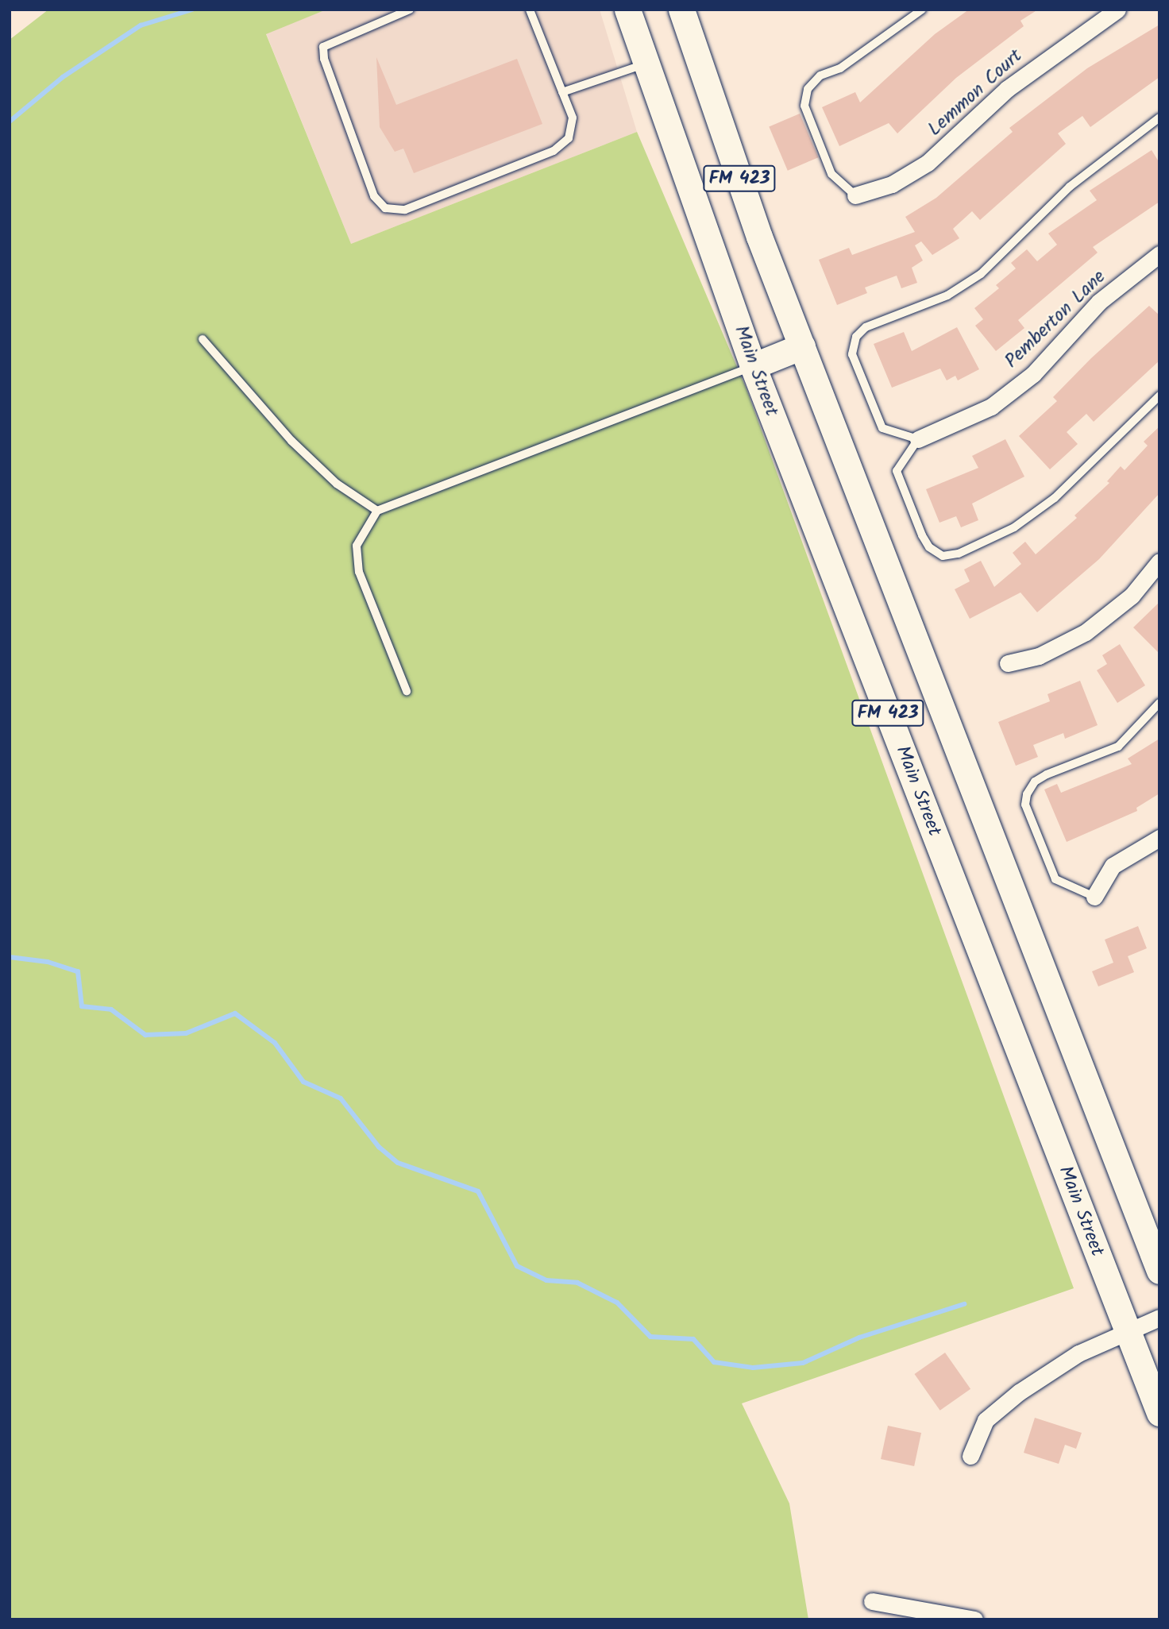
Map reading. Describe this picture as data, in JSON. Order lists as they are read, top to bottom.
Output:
{
  "streets": {
    "main road": ["FM 423", "Main Street"],
    "street": ["Lemmon Court", "Pemberton Lane"]
  }
}
